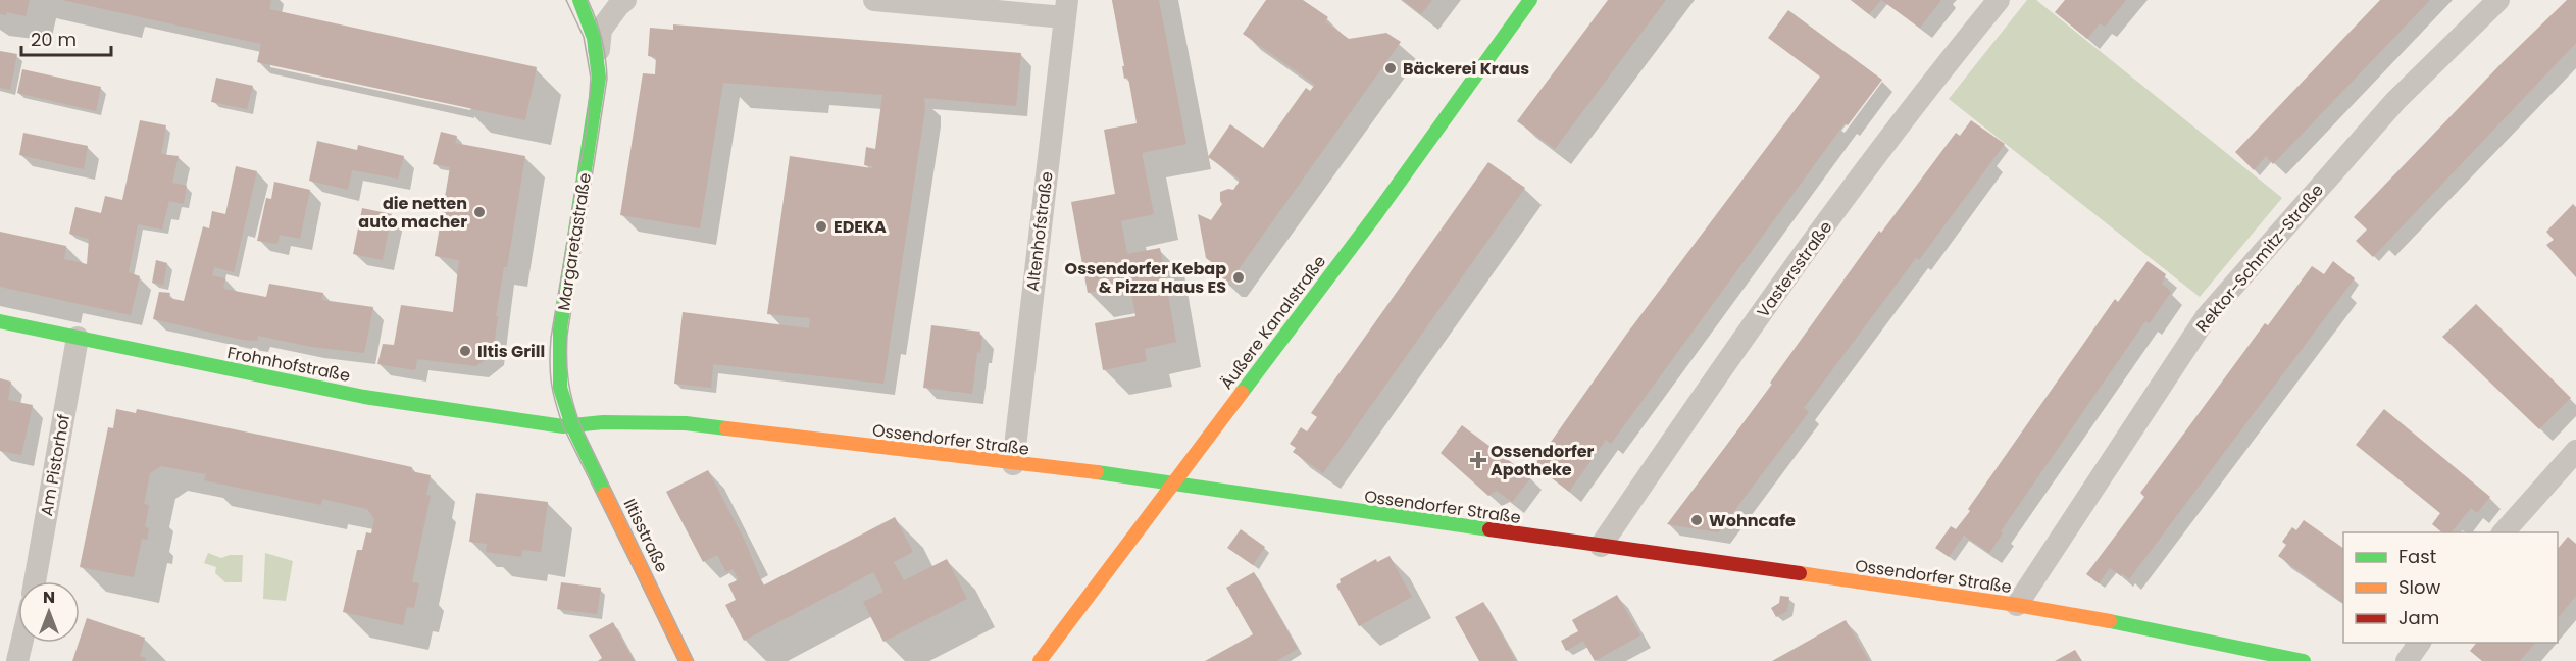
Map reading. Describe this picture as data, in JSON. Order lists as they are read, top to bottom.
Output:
{
  "streets": {
    "street": [
      "Altenhofstraße",
      "Margaretastraße",
      "Rektor-Schmitz-Straße",
      "Vastersstraße",
      "Äußere Kanalstraße",
      "Frohnhofstraße",
      "Ossendorfer Straße",
      "Am Pistorhof",
      "Iltisstraße"
    ]
  },
  "crossings": [
    ["Altenhofstraße", "Ossendorfer Straße"],
    ["Margaretastraße", "Frohnhofstraße"],
    ["Margaretastraße", "Ossendorfer Straße"],
    ["Margaretastraße", "Iltisstraße"],
    ["Rektor-Schmitz-Straße", "Ossendorfer Straße"],
    ["Vastersstraße", "Ossendorfer Straße"],
    ["Äußere Kanalstraße", "Ossendorfer Straße"],
    ["Frohnhofstraße", "Ossendorfer Straße"],
    ["Frohnhofstraße", "Am Pistorhof"],
    ["Frohnhofstraße", "Iltisstraße"],
    ["Ossendorfer Straße", "Iltisstraße"]
  ],
  "places": {
    "other": [
      "Bäckerei Kraus",
      "die netten auto macher",
      "EDEKA",
      "Ossendorfer Kebap & Pizza Haus ES",
      "Iltis Grill",
      "Wohncafe"
    ],
    "health": ["Ossendorfer Apotheke"]
  },
  "legend": ["Fast", "Slow", "Jam"],
  "scale_bar": "20 m",
  "north": "top"
}
